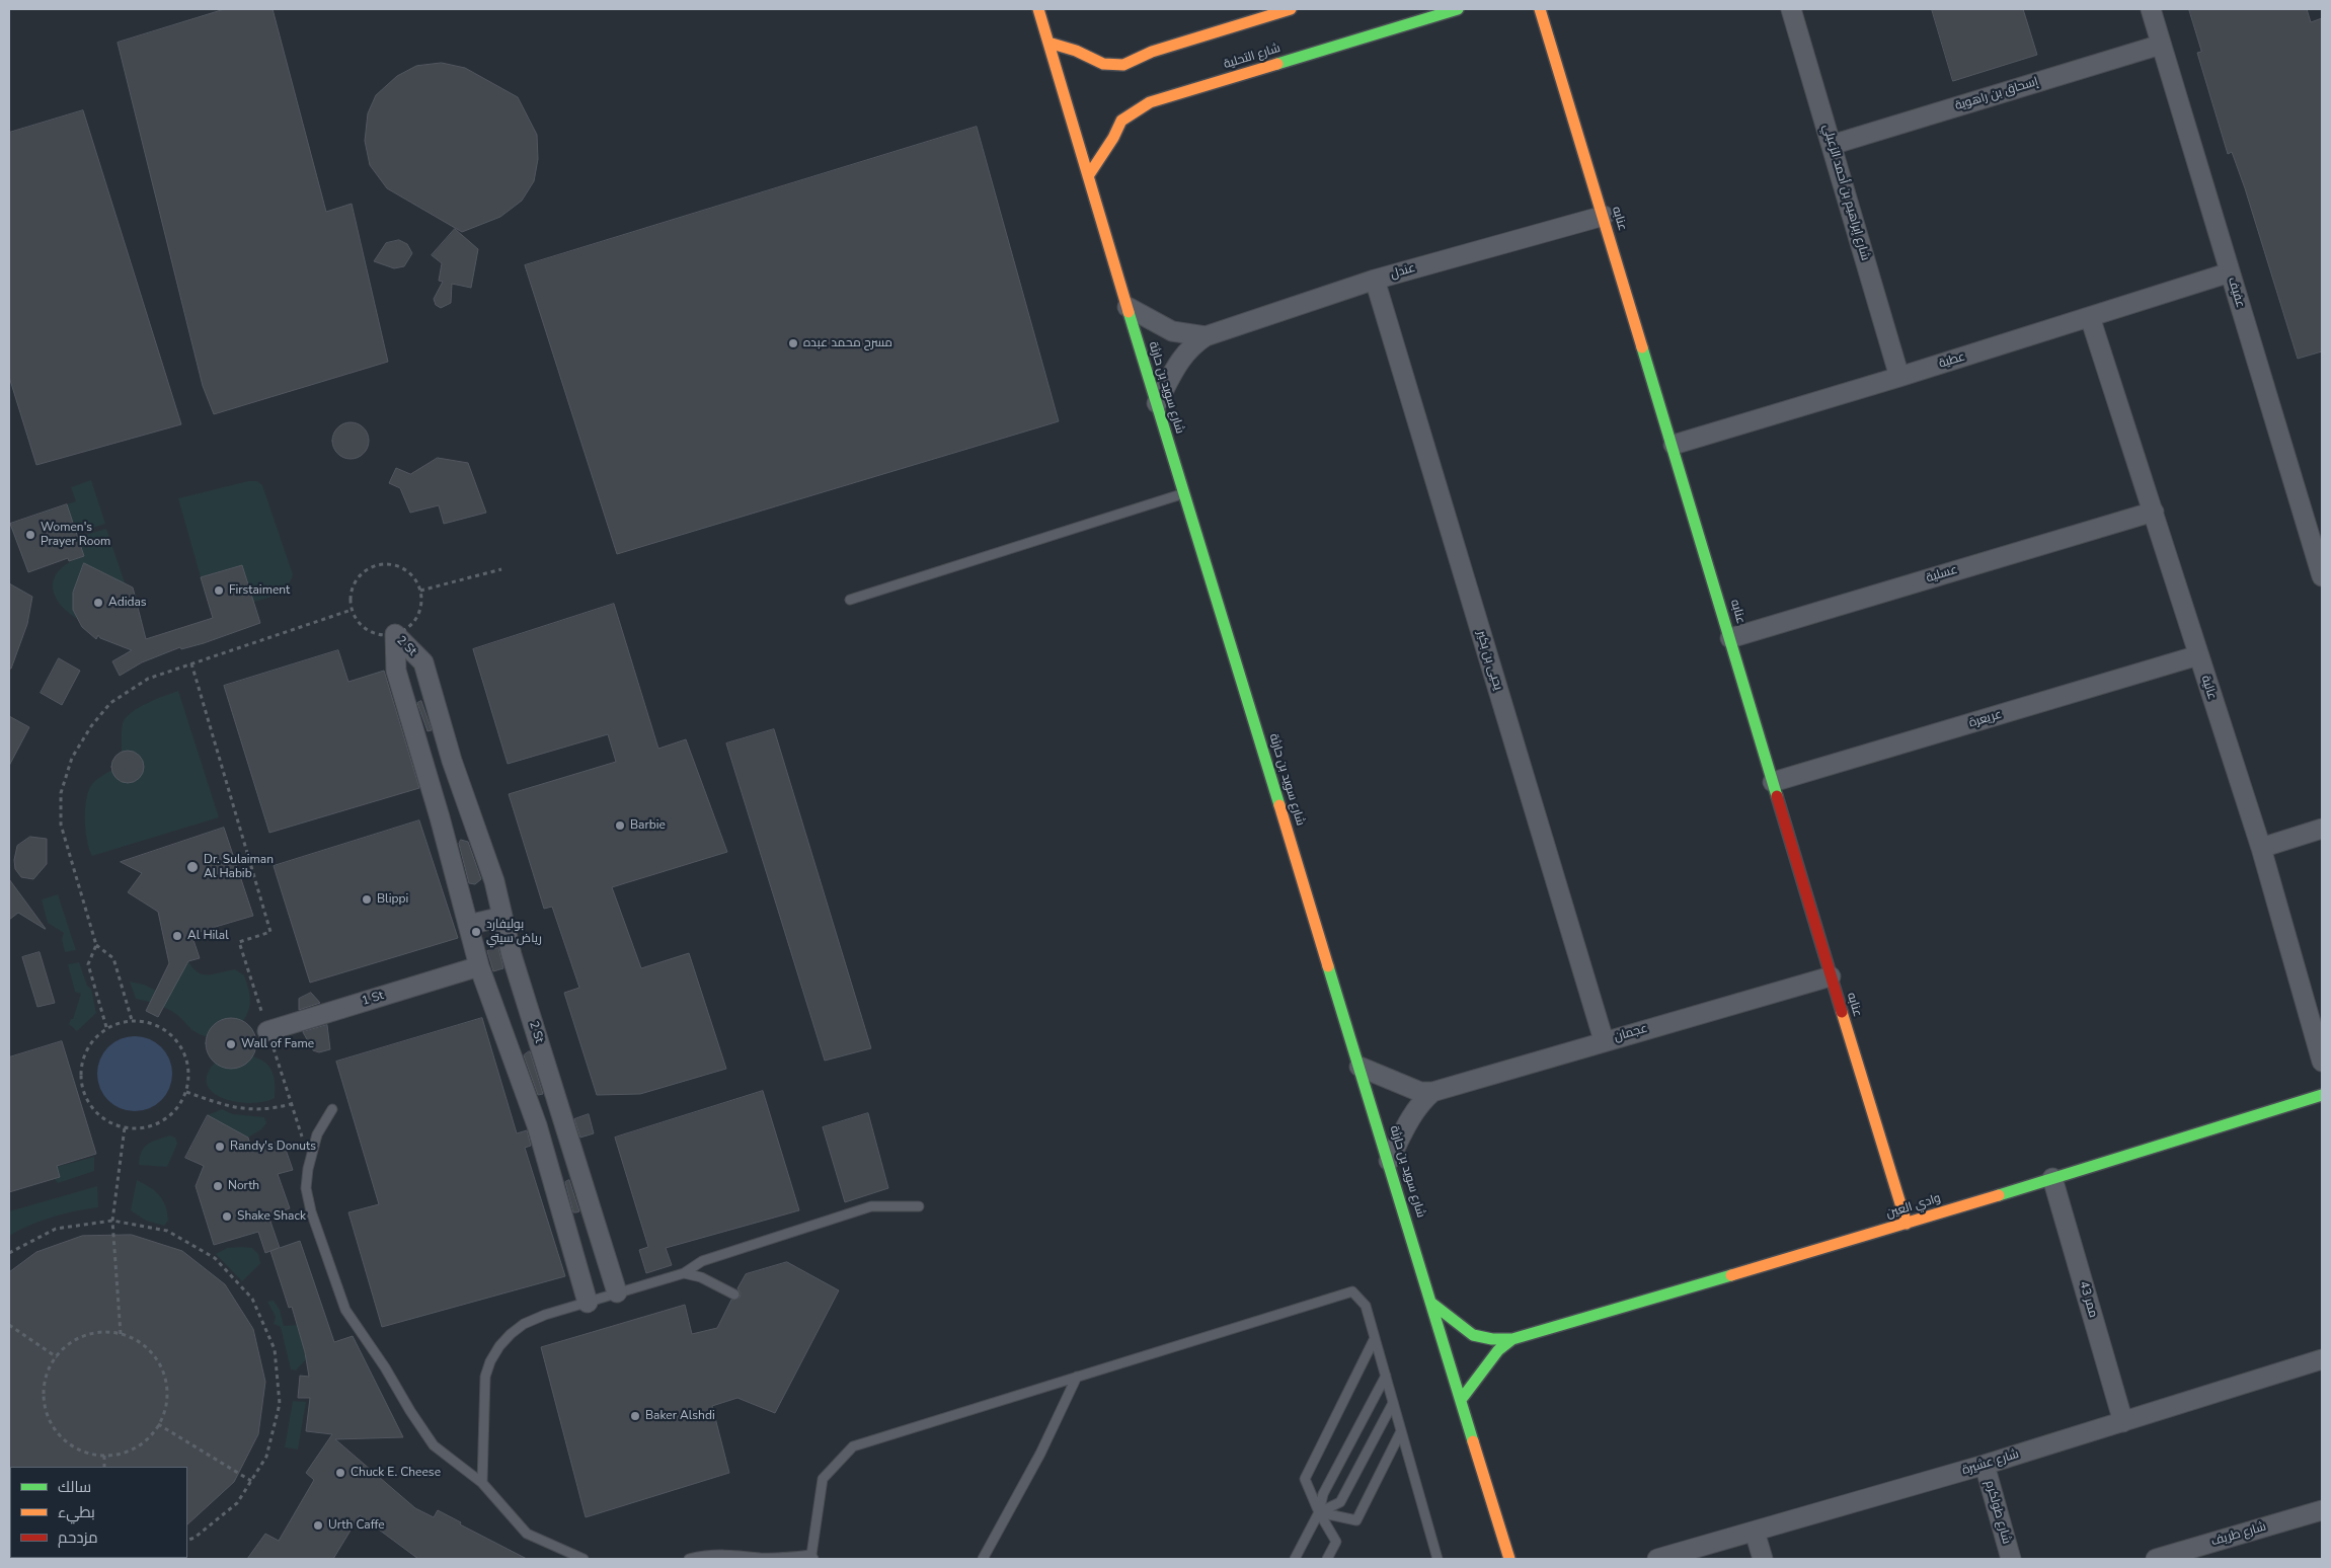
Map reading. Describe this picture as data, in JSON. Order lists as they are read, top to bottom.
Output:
{
  "streets": {
    "street": [
      "شارع التحلية",
      "إسحاق بن راهوية",
      "شارع إبراهيم بن أحمد الزعبلي",
      "عنابه",
      "عندل",
      "عفيف",
      "عطية",
      "شارع سويد بن حارثة",
      "عسلية",
      "2 St",
      "يحيى بن بكير",
      "عالية",
      "عريعرة",
      "1 St",
      "عجمان",
      "وادي العين",
      "ممر 43",
      "شارع عشيرة",
      "شارع طولكرم",
      "شارع طريف"
    ]
  },
  "crossings": [
    ["شارع التحلية", "شارع سويد بن حارثة"],
    ["إسحاق بن راهوية", "شارع إبراهيم بن أحمد الزعبلي"],
    ["إسحاق بن راهوية", "عفيف"],
    ["شارع إبراهيم بن أحمد الزعبلي", "عطية"],
    ["عنابه", "عندل"],
    ["عنابه", "عطية"],
    ["عنابه", "عسلية"],
    ["عنابه", "عريعرة"],
    ["عنابه", "عجمان"],
    ["عنابه", "وادي العين"],
    ["عندل", "شارع سويد بن حارثة"],
    ["عندل", "يحيى بن بكير"],
    ["عفيف", "عطية"],
    ["عطية", "عالية"],
    ["شارع سويد بن حارثة", "عجمان"],
    ["شارع سويد بن حارثة", "وادي العين"],
    ["عسلية", "عالية"],
    ["2 St", "1 St"],
    ["يحيى بن بكير", "عجمان"],
    ["عالية", "عريعرة"],
    ["وادي العين", "ممر 43"],
    ["ممر 43", "شارع عشيرة"],
    ["شارع عشيرة", "شارع طولكرم"]
  ],
  "places": [
    "مسرح محمد عبده",
    "Women's Prayer Room",
    "Firstaiment",
    "Adidas",
    "Barbie",
    "Dr. Sulaiman Al Habib",
    "Blippi",
    "بوليفارد رياض سيتي",
    "Al Hilal",
    "Wall of Fame",
    "Randy's Donuts",
    "North",
    "Shake Shack",
    "Baker Alshdi",
    "Chuck E. Cheese",
    "Urth Caffe"
  ],
  "legend": ["سالك", "بطيء", "مزدحم"]
}
